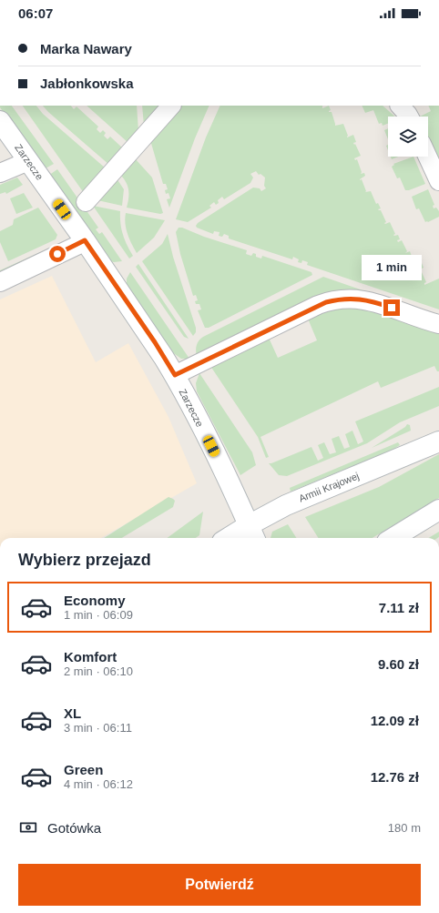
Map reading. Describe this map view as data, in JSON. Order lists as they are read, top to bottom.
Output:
{
  "streets": {
    "street": ["Zarzecze", "Armii Krajowej"]
  },
  "crossings": [
    ["Zarzecze", "Armii Krajowej"]
  ],
  "page": {
    "status": "06:07",
    "banner": ["Marka Nawary", "Jabłonkowska"],
    "bubble": "1 min",
    "heading": "Wybierz przejazd",
    "list": [
      {
        "name": "Economy",
        "note": "1 min · 06:09",
        "value": "7.11 zł"
      },
      {
        "name": "Komfort",
        "note": "2 min · 06:10",
        "value": "9.60 zł"
      },
      {
        "name": "XL",
        "note": "3 min · 06:11",
        "value": "12.09 zł"
      },
      {
        "name": "Green",
        "note": "4 min · 06:12",
        "value": "12.76 zł"
      }
    ],
    "pay": ["Gotówka", "180 m"],
    "buttons": "Potwierdź"
  }
}
